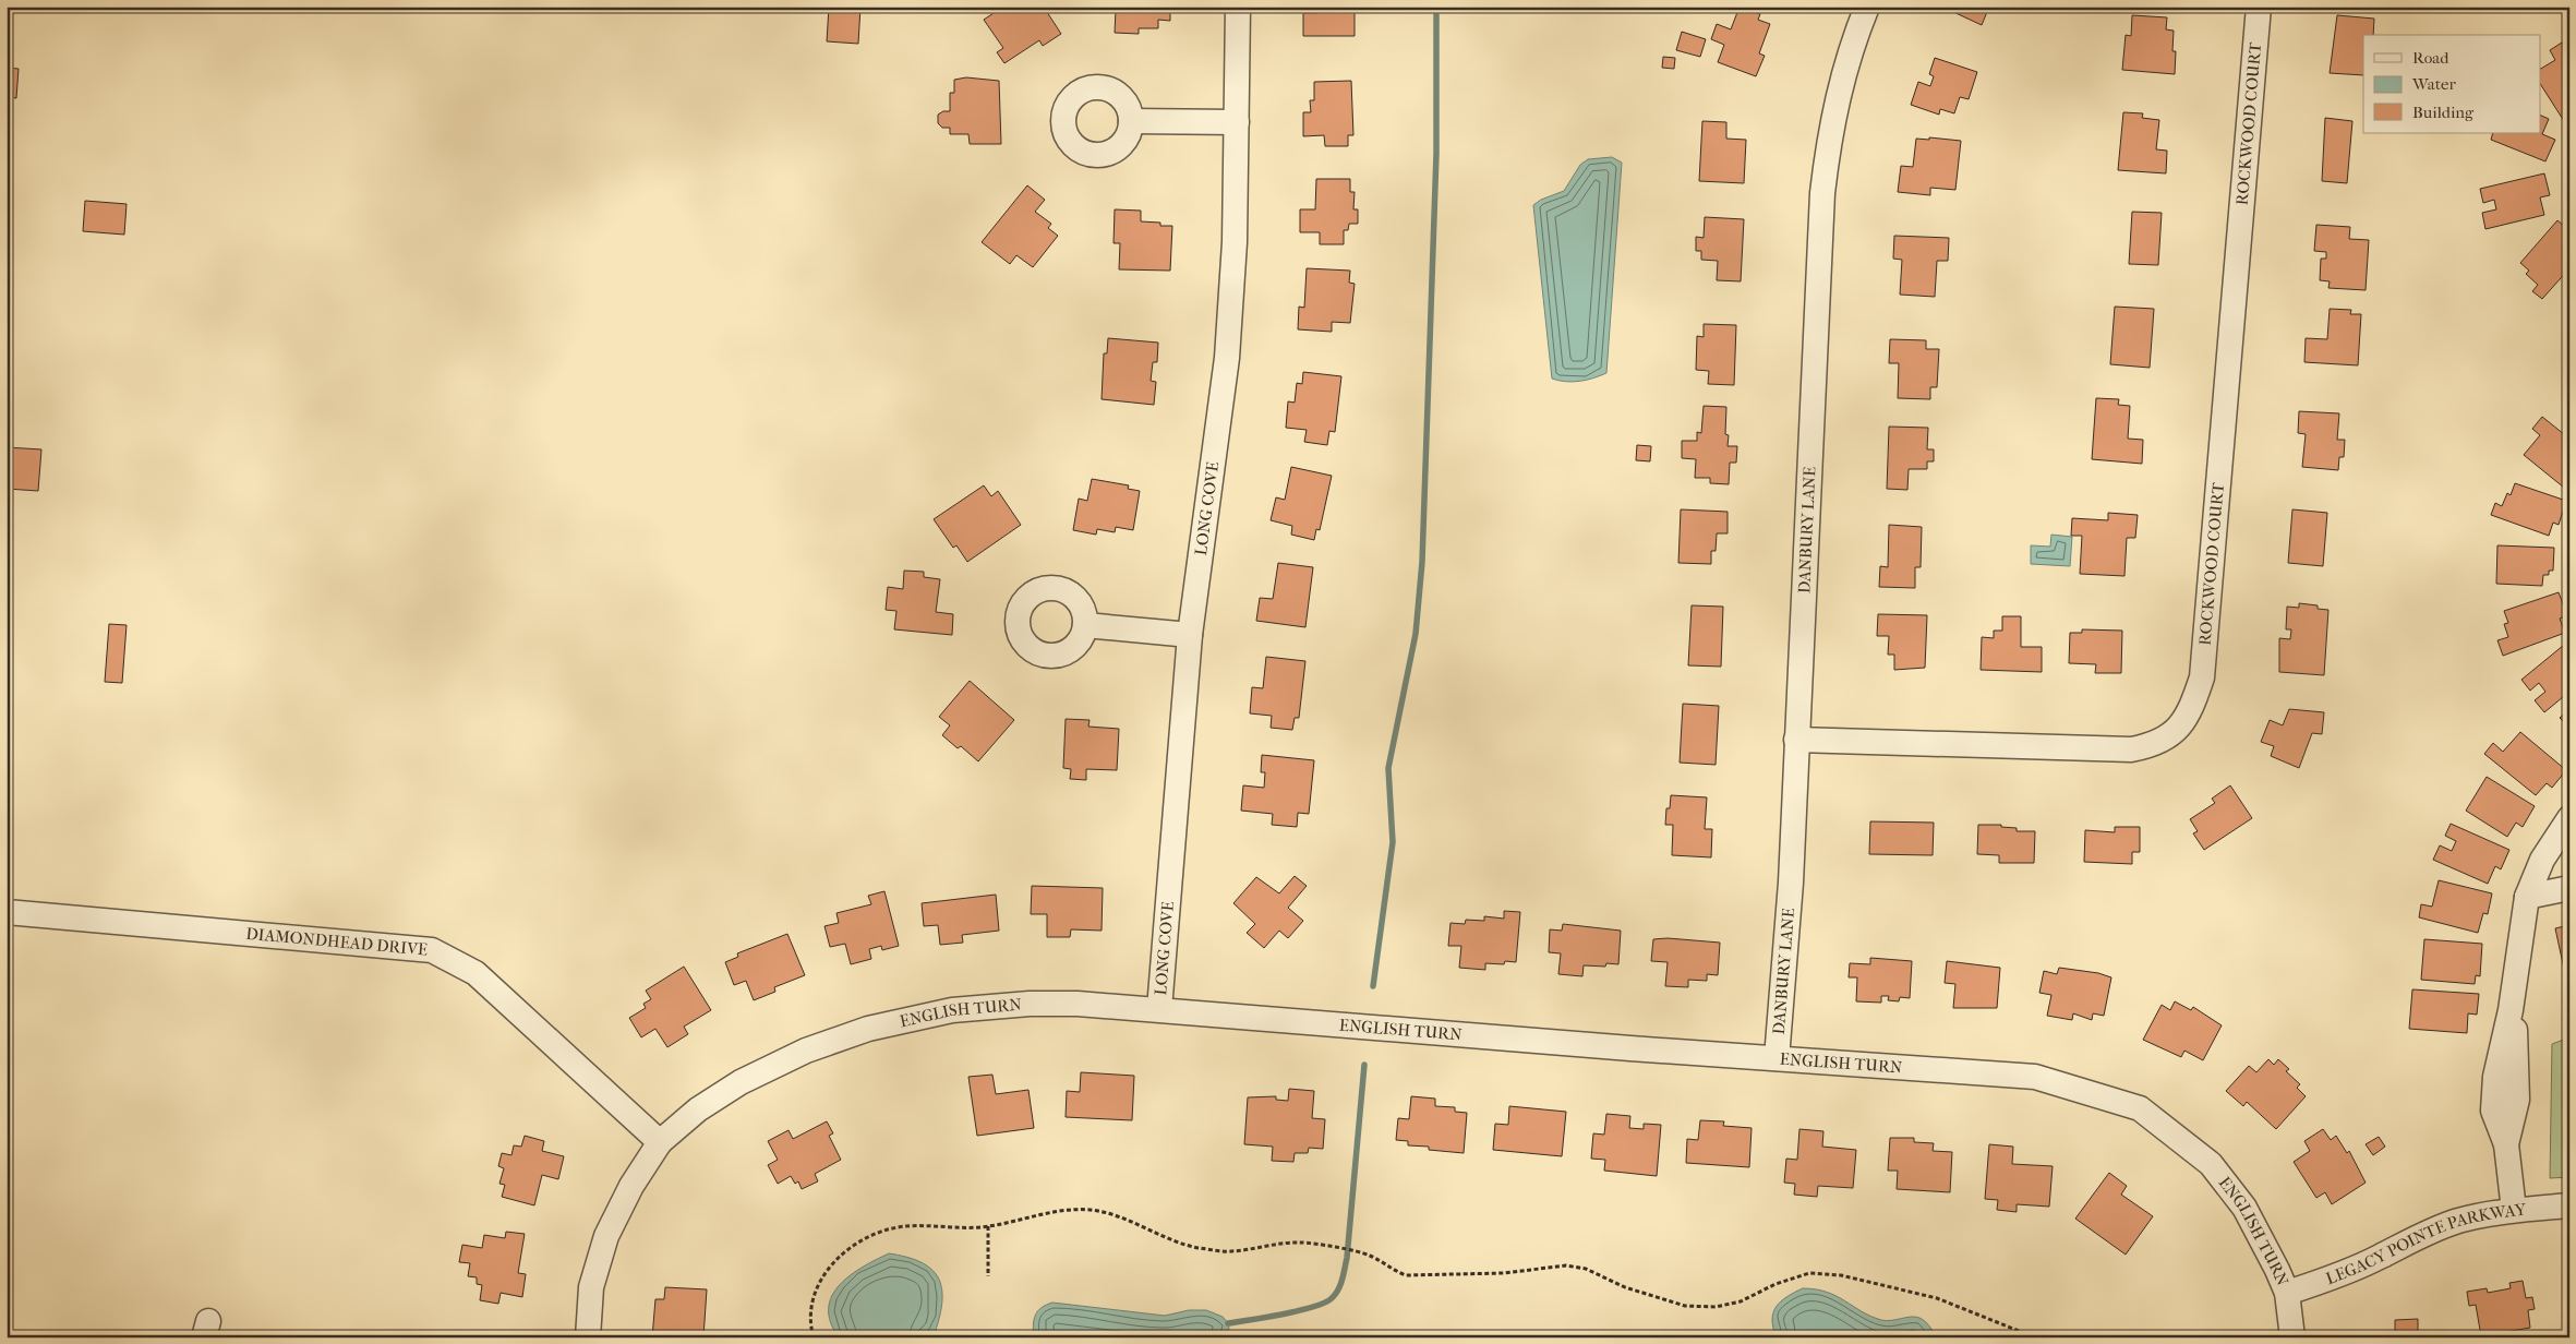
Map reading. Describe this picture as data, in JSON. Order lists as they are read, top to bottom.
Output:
{
  "streets": {
    "street": [
      "ROCKWOOD COURT",
      "LONG COVE",
      "DANBURY LANE",
      "DIAMONDHEAD DRIVE",
      "ENGLISH TURN",
      "LEGACY POINTE PARKWAY"
    ]
  },
  "crossings": [
    ["ROCKWOOD COURT", "DANBURY LANE"],
    ["LONG COVE", "ENGLISH TURN"],
    ["DANBURY LANE", "ENGLISH TURN"],
    ["DIAMONDHEAD DRIVE", "ENGLISH TURN"],
    ["ENGLISH TURN", "LEGACY POINTE PARKWAY"]
  ],
  "legend": ["Road", "Water", "Building"]
}
